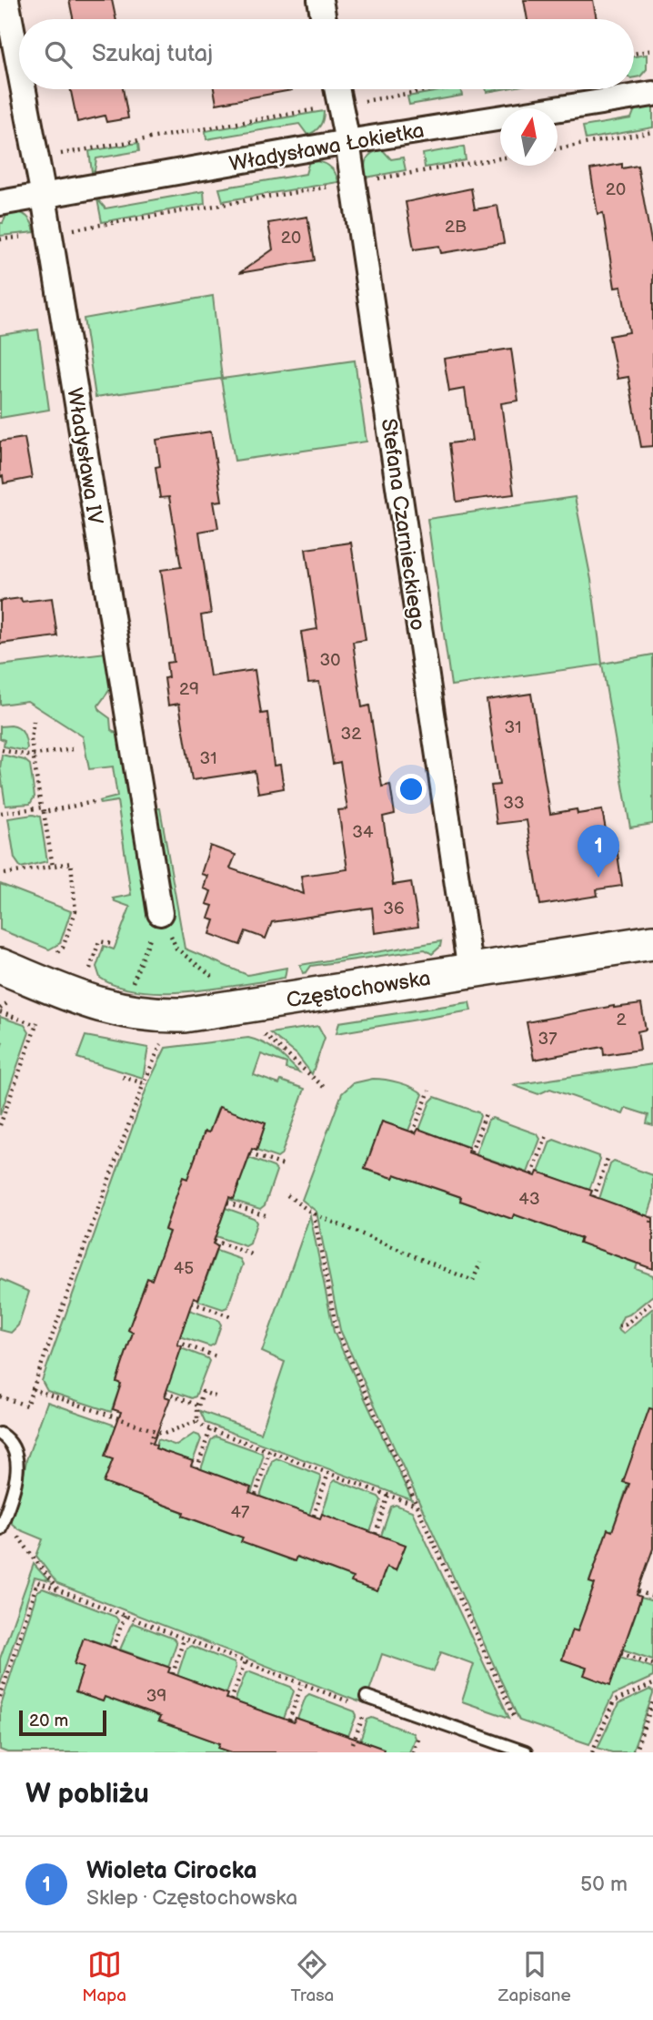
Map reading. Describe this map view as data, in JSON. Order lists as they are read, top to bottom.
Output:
{
  "streets": {
    "street": [
      "Władysława Łokietka",
      "Władysława IV",
      "Stefana Czarnieckiego",
      "Częstochowska"
    ]
  },
  "crossings": [
    ["Władysława Łokietka", "Władysława IV"],
    ["Władysława Łokietka", "Stefana Czarnieckiego"],
    ["Stefana Czarnieckiego", "Częstochowska"]
  ],
  "house_numbers": [
    "20",
    "2B",
    "20",
    "30",
    "29",
    "31",
    "32",
    "31",
    "33",
    "34",
    "36",
    "2",
    "37",
    "43",
    "45",
    "47",
    "39"
  ],
  "scale_bar": "20 m",
  "north": "top",
  "page": {
    "search": "Szukaj tutaj",
    "pins": "1",
    "scale": "20 m",
    "heading": "W pobliżu",
    "list": [
      {
        "mark": "1",
        "name": "Wioleta Cirocka",
        "note": "Sklep · Częstochowska",
        "value": "50 m"
      }
    ],
    "nav": ["Mapa", "Trasa", "Zapisane"]
  }
}
